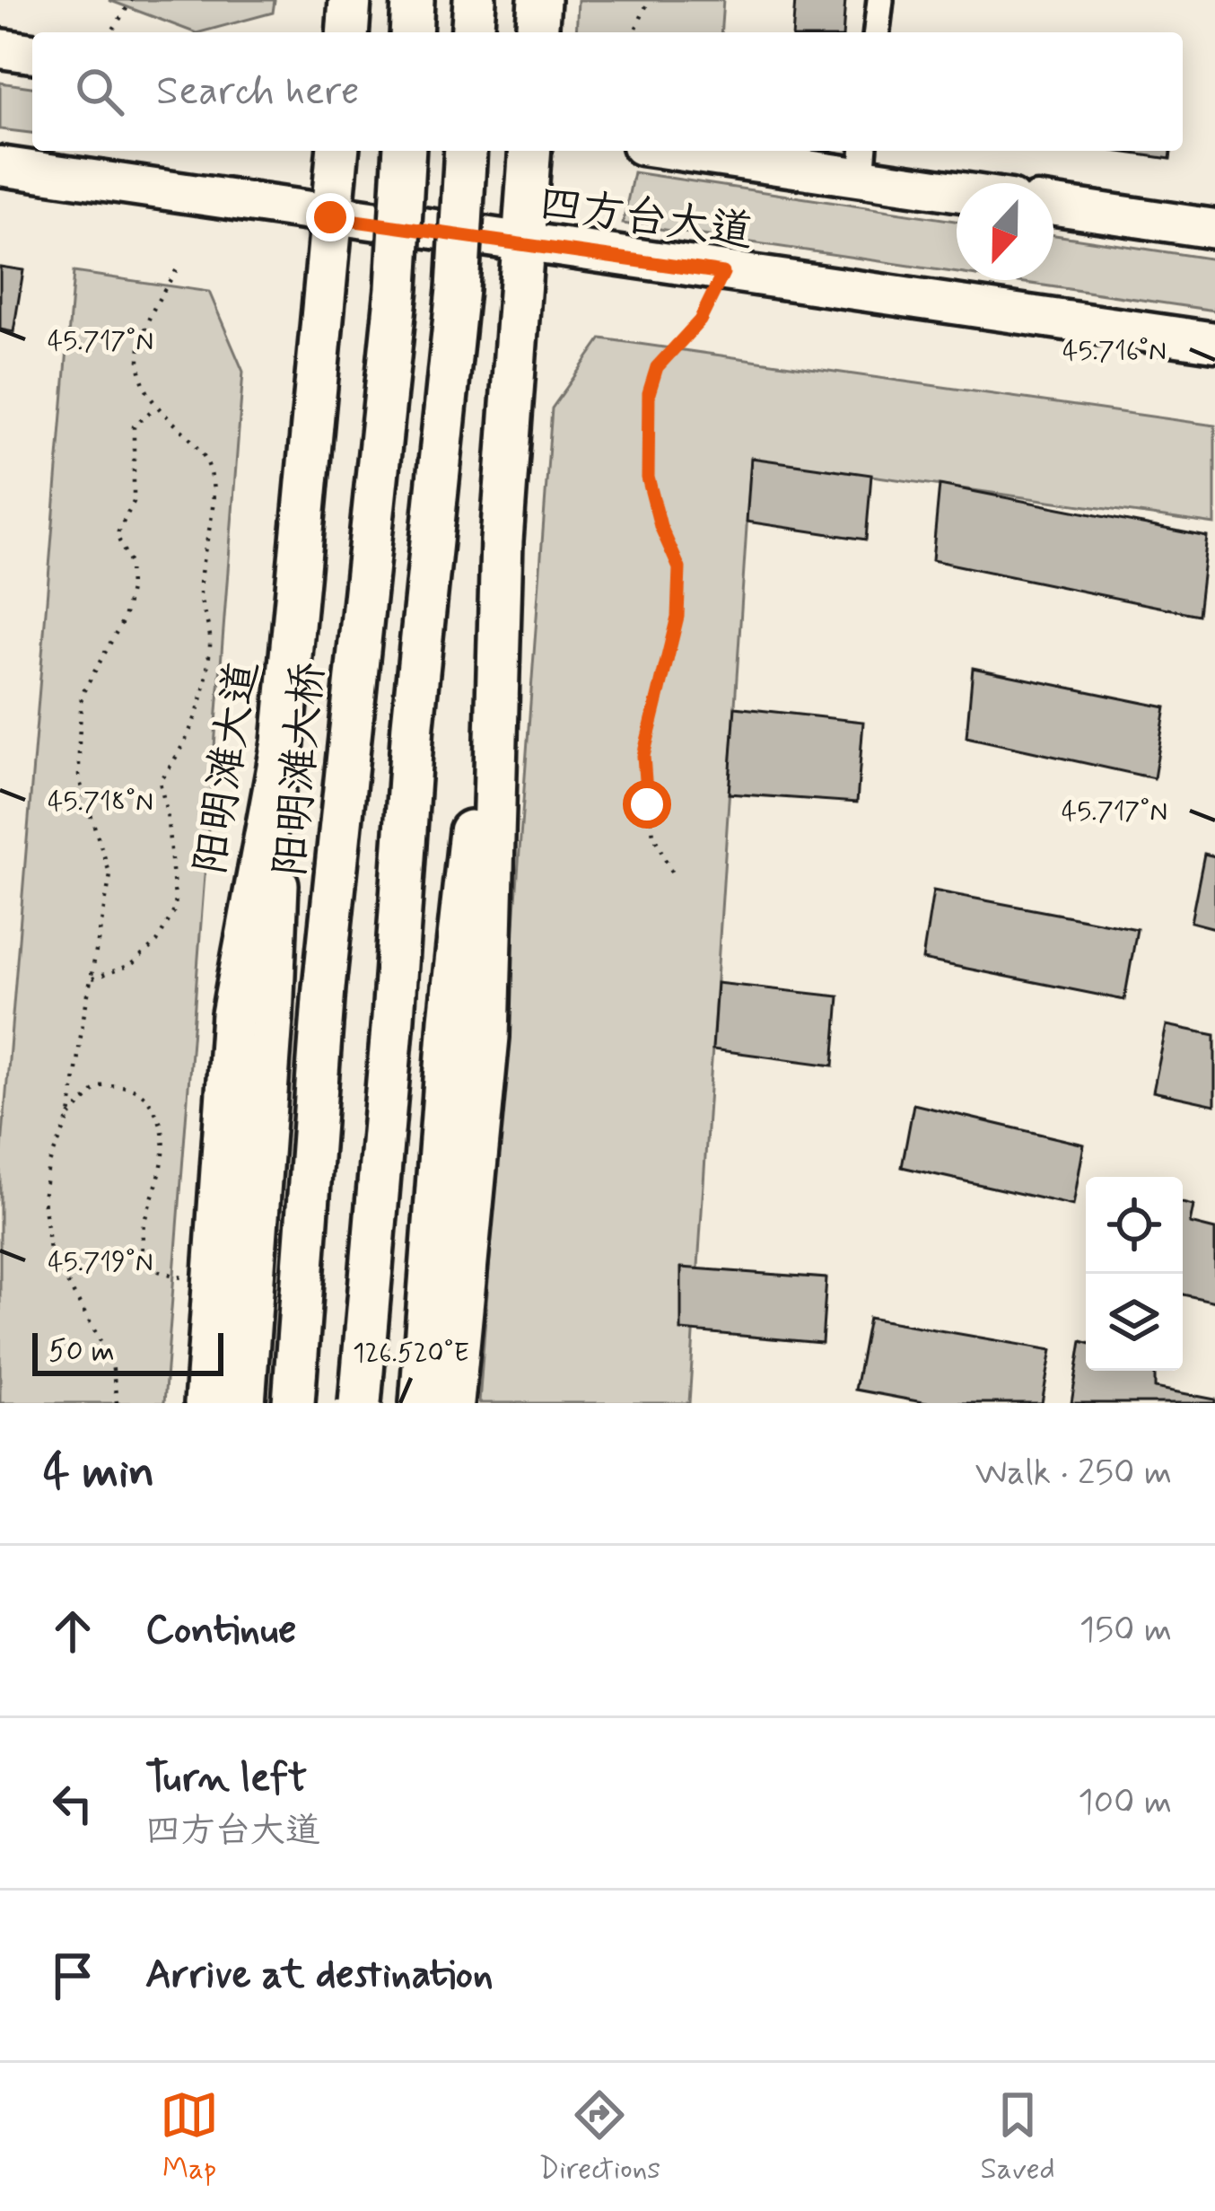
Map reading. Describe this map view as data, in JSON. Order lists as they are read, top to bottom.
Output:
{
  "streets": {
    "highway": ["阳明滩大道", "阳明滩大桥"],
    "main road": ["四方台大道"]
  },
  "crossings": [
    ["四方台大道", "阳明滩大道"]
  ],
  "scale_bar": "50 m",
  "north": "bottom",
  "page": {
    "search": "Search here",
    "scale": "50 m",
    "heading": ["4 min", "Walk · 250 m"],
    "list": [
      ["Continue", "150 m"],
      ["Turn left", "四方台大道", "100 m"],
      "Arrive at destination"
    ],
    "nav": ["Map", "Directions", "Saved"]
  },
  "coordinates": [
    "45.717°N",
    "45.716°N",
    "45.718°N",
    "45.719°N",
    "126.520°E"
  ]
}
